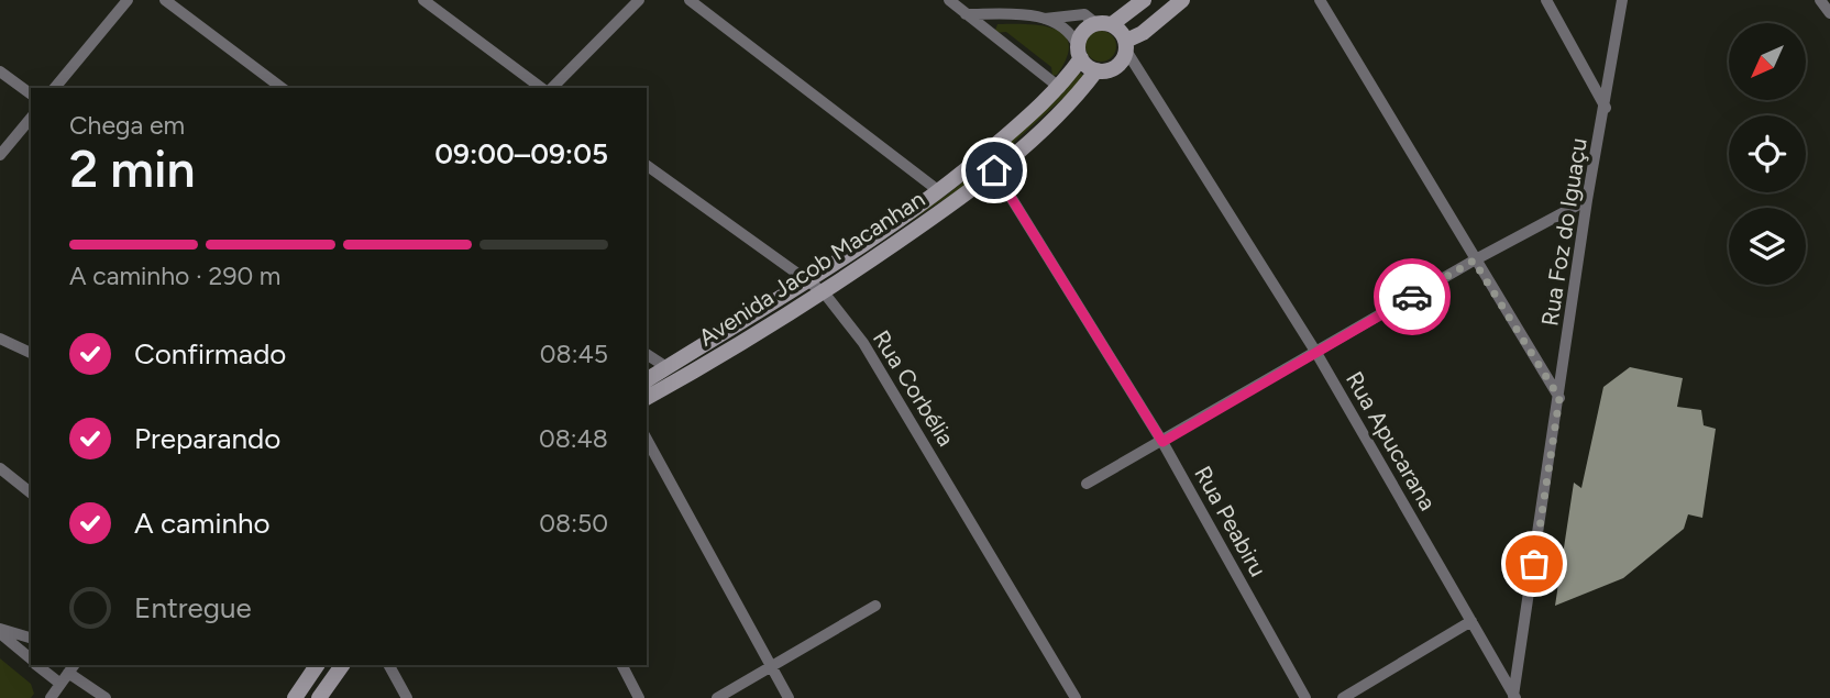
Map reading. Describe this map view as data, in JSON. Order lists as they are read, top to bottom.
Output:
{
  "streets": {
    "main road": ["Avenida Jacob Macanhan"],
    "street": [
      "Rua Foz do Iguaçu",
      "Rua Corbélia",
      "Rua Apucarana",
      "Rua Peabiru"
    ]
  },
  "crossings": [
    ["Rua Foz do Iguaçu", "Rua Apucarana"],
    ["Avenida Jacob Macanhan", "Rua Corbélia"],
    ["Avenida Jacob Macanhan", "Rua Apucarana"],
    ["Avenida Jacob Macanhan", "Rua Peabiru"]
  ],
  "north": "bottom left",
  "page": {
    "heading": ["2 min", "Chega em", "09:00–09:05"],
    "bar": "A caminho · 290 m",
    "list": [
      ["Confirmado", "08:45"],
      ["Preparando", "08:48"],
      ["A caminho", "08:50"],
      "Entregue"
    ]
  }
}
